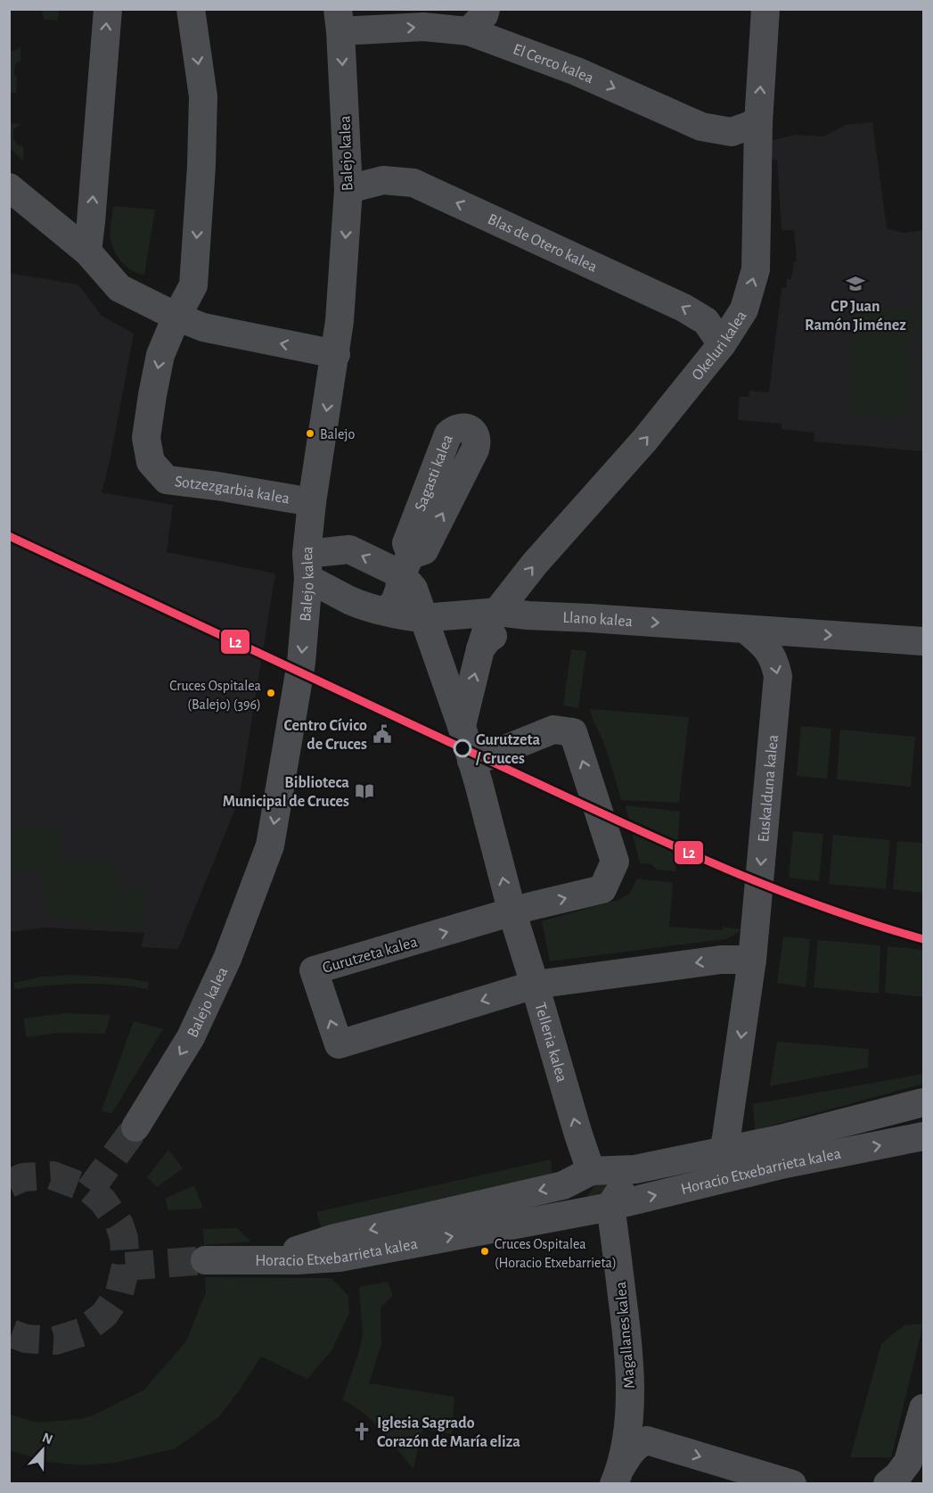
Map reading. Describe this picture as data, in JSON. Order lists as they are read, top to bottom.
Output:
{
  "streets": {
    "street": [
      "El Cerco kalea",
      "Balejo kalea",
      "Blas de Otero kalea",
      "Okeluri kalea",
      "Sotzezgarbia kalea",
      "Llano kalea",
      "Euskalduna kalea",
      "Gurutzeta kalea",
      "Telleria kalea",
      "Horacio Etxebarrieta kalea",
      "Magallanes kalea"
    ]
  },
  "crossings": [
    ["El Cerco kalea", "Balejo kalea"],
    ["El Cerco kalea", "Okeluri kalea"],
    ["Balejo kalea", "Blas de Otero kalea"],
    ["Balejo kalea", "Sotzezgarbia kalea"],
    ["Balejo kalea", "Llano kalea"],
    ["Blas de Otero kalea", "Okeluri kalea"],
    ["Okeluri kalea", "Llano kalea"],
    ["Okeluri kalea", "Telleria kalea"],
    ["Llano kalea", "Euskalduna kalea"],
    ["Llano kalea", "Telleria kalea"],
    ["Euskalduna kalea", "Horacio Etxebarrieta kalea"],
    ["Gurutzeta kalea", "Telleria kalea"],
    ["Telleria kalea", "Horacio Etxebarrieta kalea"],
    ["Horacio Etxebarrieta kalea", "Magallanes kalea"]
  ],
  "one_way": [
    "El Cerco kalea",
    "Balejo kalea",
    "Blas de Otero kalea",
    "Okeluri kalea",
    "Llano kalea",
    "Euskalduna kalea",
    "Telleria kalea"
  ],
  "places": {
    "school or university": ["CP Juan Ramón Jiménez"],
    "other": [
      "Balejo",
      "Cruces Ospitalea (Balejo) (396)",
      "Gurutzeta / Cruces",
      "Cruces Ospitalea (Horacio Etxebarrieta)"
    ],
    "public building": ["Centro Cívico de Cruces"],
    "library": ["Biblioteca Municipal de Cruces"],
    "church": ["Iglesia Sagrado Corazón de María eliza"]
  },
  "lines": ["transit line L2"],
  "north": "top"
}
